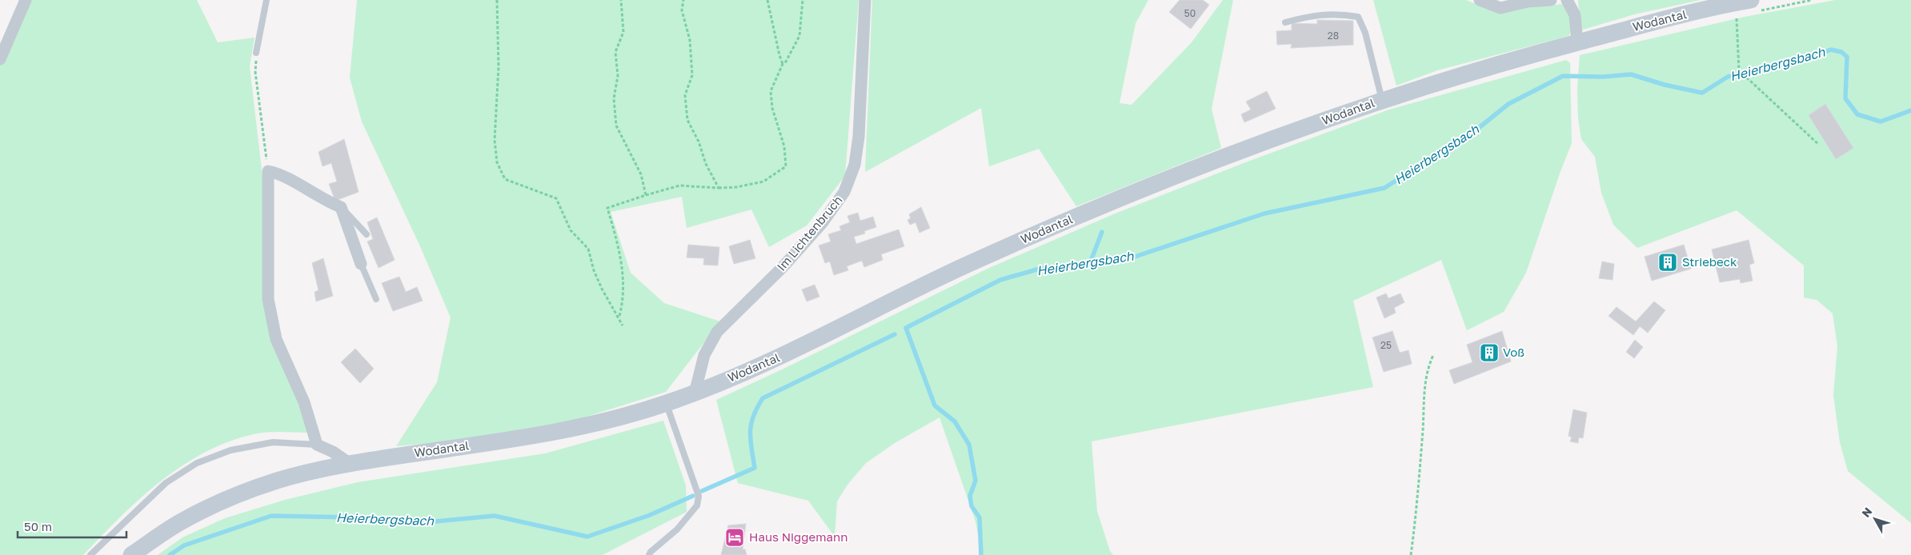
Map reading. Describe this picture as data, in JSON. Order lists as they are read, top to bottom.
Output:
{
  "streets": {
    "main road": ["Wodantal"],
    "street": ["Im Lichtenbruch"]
  },
  "crossings": [
    ["Wodantal", "Im Lichtenbruch"]
  ],
  "water": ["Heierbergsbach"],
  "places": {
    "building": ["Striebeck", "Voß"],
    "hotel": ["Haus Niggemann"]
  },
  "house_numbers": ["50", "28", "25"],
  "scale_bar": "50 m",
  "north": "top left"
}
